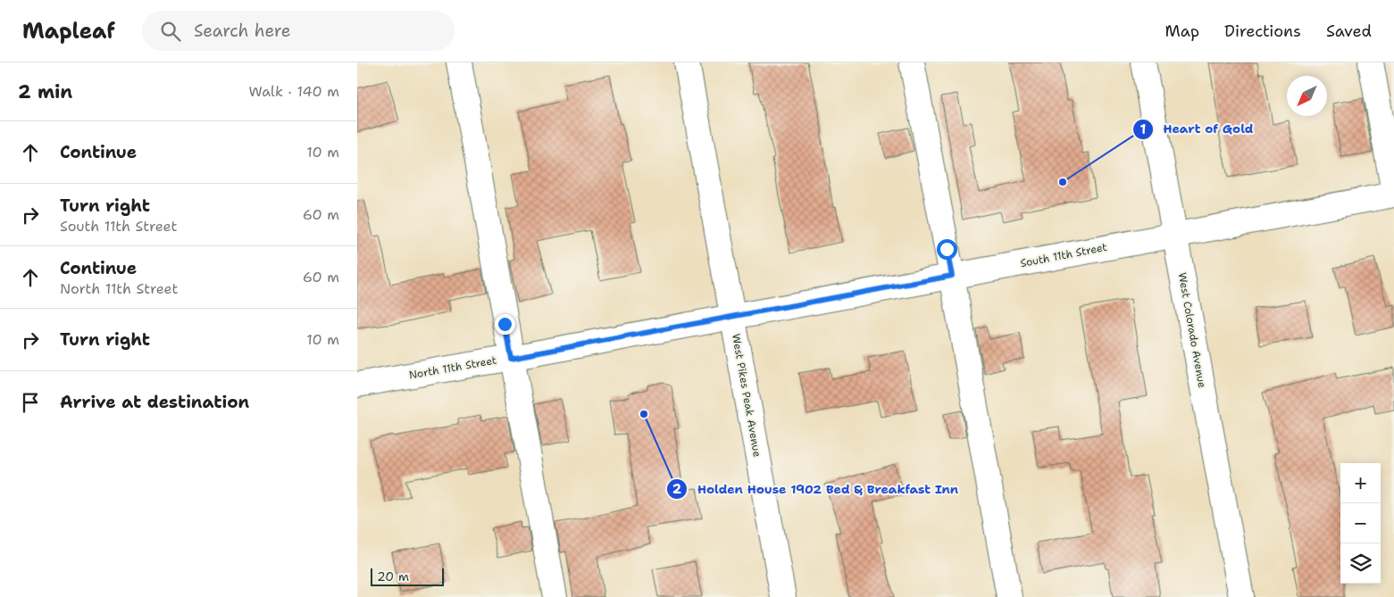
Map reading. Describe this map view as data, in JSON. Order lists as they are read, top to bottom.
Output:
{
  "streets": {
    "street": [
      "South 11th Street",
      "West Colorado Avenue",
      "North 11th Street",
      "West Pikes Peak Avenue"
    ]
  },
  "crossings": [
    ["South 11th Street", "West Colorado Avenue"],
    ["South 11th Street", "North 11th Street"],
    ["South 11th Street", "West Pikes Peak Avenue"],
    ["North 11th Street", "West Pikes Peak Avenue"]
  ],
  "places": ["Heart of Gold", "Holden House 1902 Bed & Breakfast Inn"],
  "scale_bar": "20 m",
  "north": "bottom left",
  "page": {
    "header": "Mapleaf",
    "search": "Search here",
    "nav": ["Map", "Directions", "Saved"],
    "heading": ["2 min", "Walk · 140 m"],
    "list": [
      ["Continue", "10 m"],
      ["Turn right", "South 11th Street", "60 m"],
      ["Continue", "North 11th Street", "60 m"],
      ["Turn right", "10 m"],
      "Arrive at destination"
    ],
    "map_buttons": ["+", "−"],
    "scale": "20 m"
  }
}
